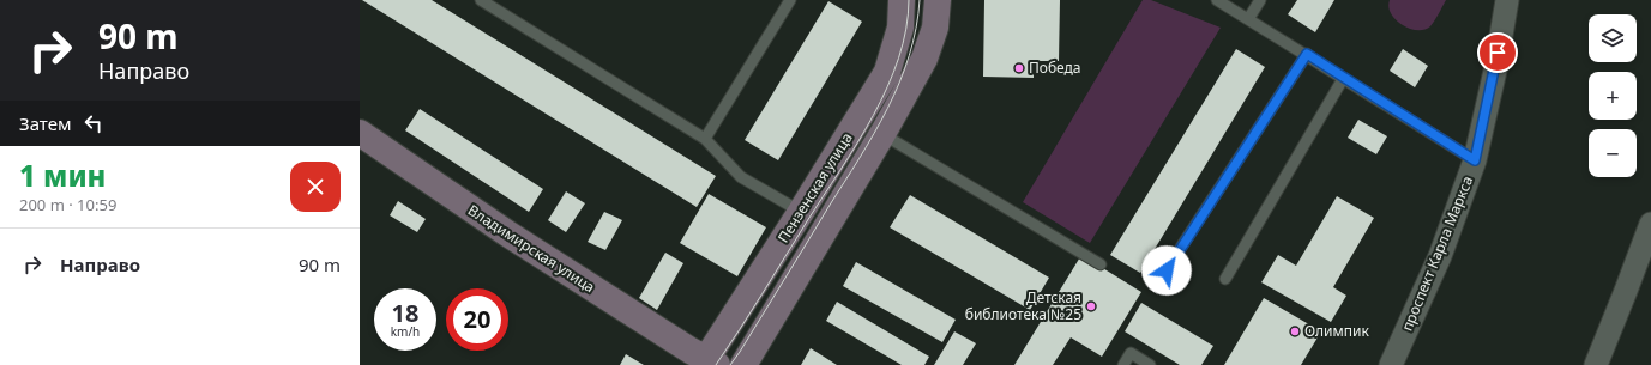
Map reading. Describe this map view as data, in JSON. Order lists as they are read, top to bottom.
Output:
{
  "streets": {
    "main road": ["Пензенская улица", "Владимирская улица"],
    "street": ["проспект Карла Маркса"]
  },
  "crossings": [
    ["Пензенская улица", "Владимирская улица"]
  ],
  "places": ["Победа", "Детская библиотека №25", "Олимпик"],
  "page": {
    "turn": ["90 m", "Направо"],
    "map_buttons": ["+", "−"],
    "then": "Затем",
    "heading": ["1 мин", "200 m · 10:59"],
    "list": [
      {
        "name": "Направо",
        "value": "90 m"
      }
    ],
    "speed": "18 km/h",
    "limit": "20"
  }
}
